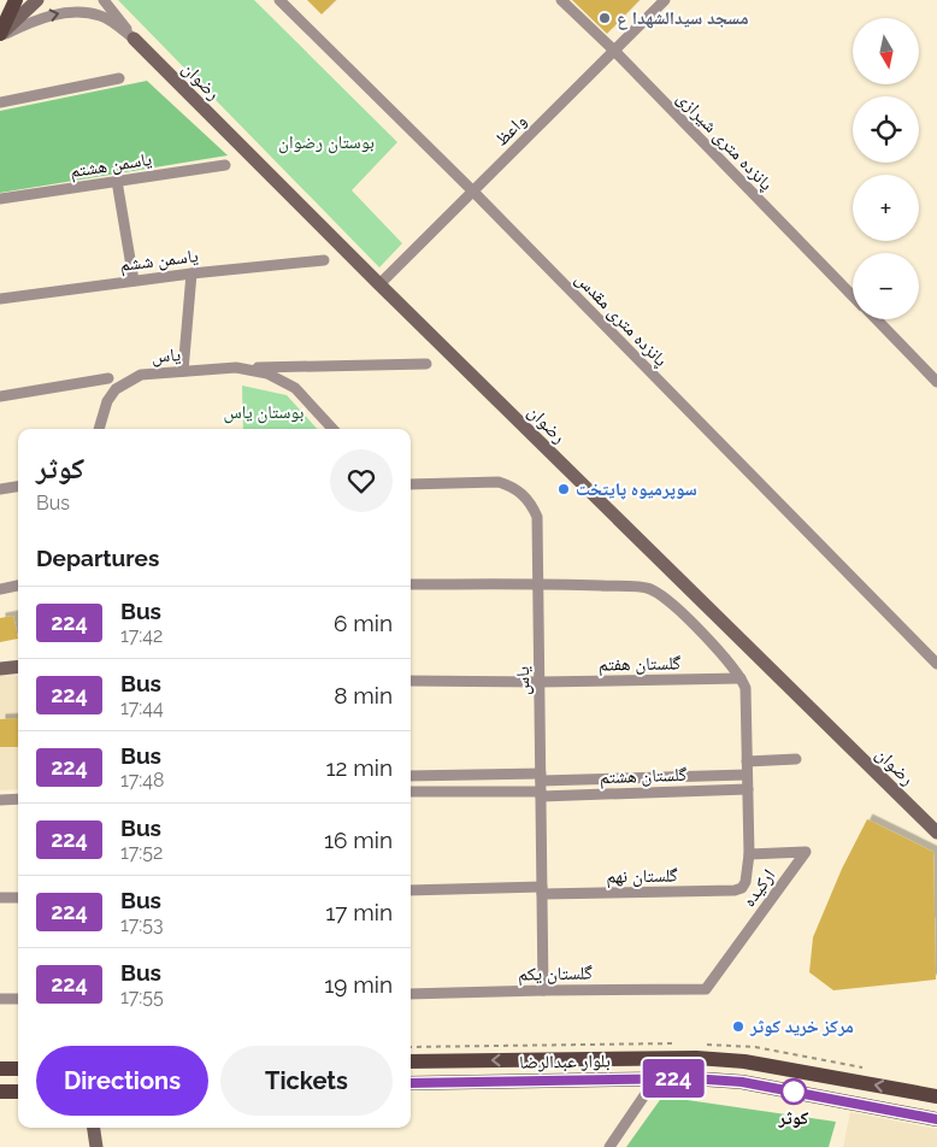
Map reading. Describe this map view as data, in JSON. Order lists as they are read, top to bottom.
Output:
{
  "streets": {
    "main road": ["رضوان", "بلوار عبدالرضا"],
    "street": [
      "واعظ",
      "پانزده متری شیرازی",
      "یاسمن هشتم",
      "یاسمن ششم",
      "پانزده متری مقدس",
      "یاس",
      "گلستان هفتم",
      "گلستان هشتم",
      "گلستان نهم",
      "ارکیده",
      "گلستان یکم"
    ]
  },
  "crossings": [
    ["رضوان", "واعظ"],
    ["واعظ", "پانزده متری شیرازی"],
    ["واعظ", "پانزده متری مقدس"],
    ["یاس", "گلستان هفتم"],
    ["یاس", "گلستان هشتم"],
    ["یاس", "گلستان نهم"],
    ["یاس", "گلستان یکم"],
    ["گلستان نهم", "ارکیده"],
    ["ارکیده", "گلستان یکم"]
  ],
  "parks": ["بوستان رضوان", "بوستان یاس"],
  "places": [
    "مسجد سیدالشهدا ع",
    "سوپرمیوه پایتخت",
    "مرکز خرید کوثر",
    "کوثر"
  ],
  "lines": ["bus line 224"],
  "north": "bottom",
  "page": {
    "on_map": "224",
    "map_buttons": ["+", "−"],
    "heading": [
      ["کوثر", "Bus"],
      "Departures"
    ],
    "list": [
      {
        "mark": "224",
        "name": "Bus",
        "note": "17:42",
        "value": "6 min"
      },
      {
        "mark": "224",
        "name": "Bus",
        "note": "17:44",
        "value": "8 min"
      },
      {
        "mark": "224",
        "name": "Bus",
        "note": "17:48",
        "value": "12 min"
      },
      {
        "mark": "224",
        "name": "Bus",
        "note": "17:52",
        "value": "16 min"
      },
      {
        "mark": "224",
        "name": "Bus",
        "note": "17:53",
        "value": "17 min"
      },
      {
        "mark": "224",
        "name": "Bus",
        "note": "17:55",
        "value": "19 min"
      }
    ],
    "buttons": ["Directions", "Tickets"]
  }
}
